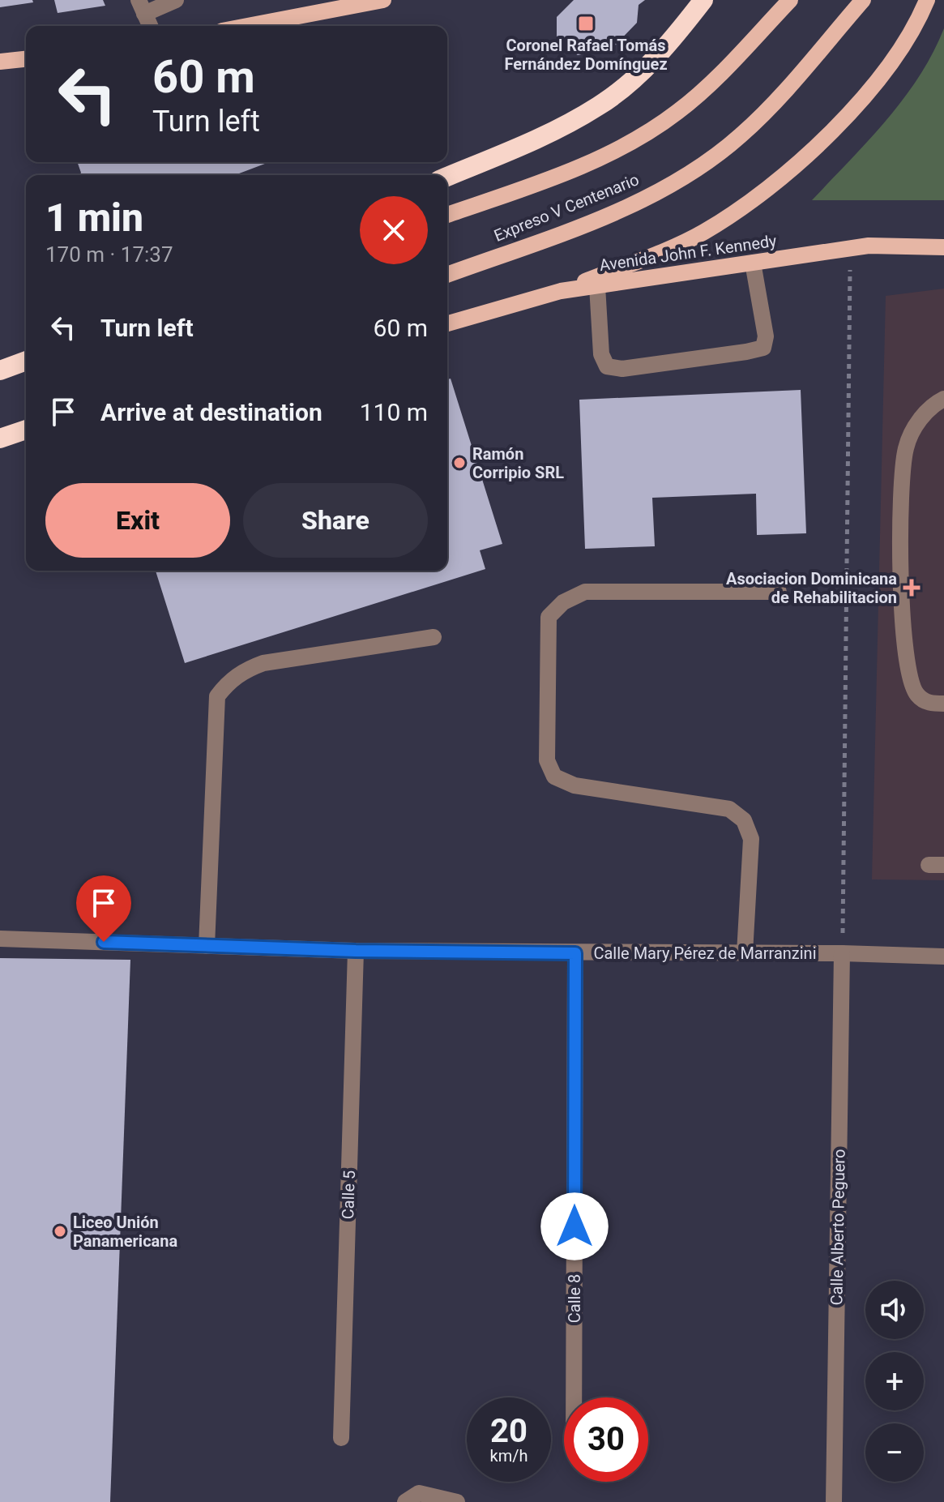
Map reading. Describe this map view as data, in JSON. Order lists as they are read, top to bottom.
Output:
{
  "streets": {
    "main road": ["Expreso V Centenario", "Avenida John F. Kennedy"],
    "street": [
      "Calle Mary Pérez de Marranzini",
      "Calle 5",
      "Calle Alberto Peguero",
      "Calle 8"
    ]
  },
  "crossings": [
    ["Calle Mary Pérez de Marranzini", "Calle 5"],
    ["Calle Mary Pérez de Marranzini", "Calle Alberto Peguero"],
    ["Calle Mary Pérez de Marranzini", "Calle 8"]
  ],
  "places": {
    "transit": ["Coronel Rafael Tomás Fernández Domínguez"],
    "other": ["Ramón Corripio SRL", "Liceo Unión Panamericana"],
    "health": ["Asociacion Dominicana de Rehabilitacion"]
  },
  "page": {
    "turn": ["60 m", "Turn left"],
    "heading": ["1 min", "170 m · 17:37"],
    "list": [
      {
        "name": "Turn left",
        "value": "60 m"
      },
      {
        "name": "Arrive at destination",
        "value": "110 m"
      }
    ],
    "buttons": ["Exit", "Share"],
    "map_buttons": ["+", "−"],
    "speed": "20 km/h",
    "limit": "30"
  }
}
